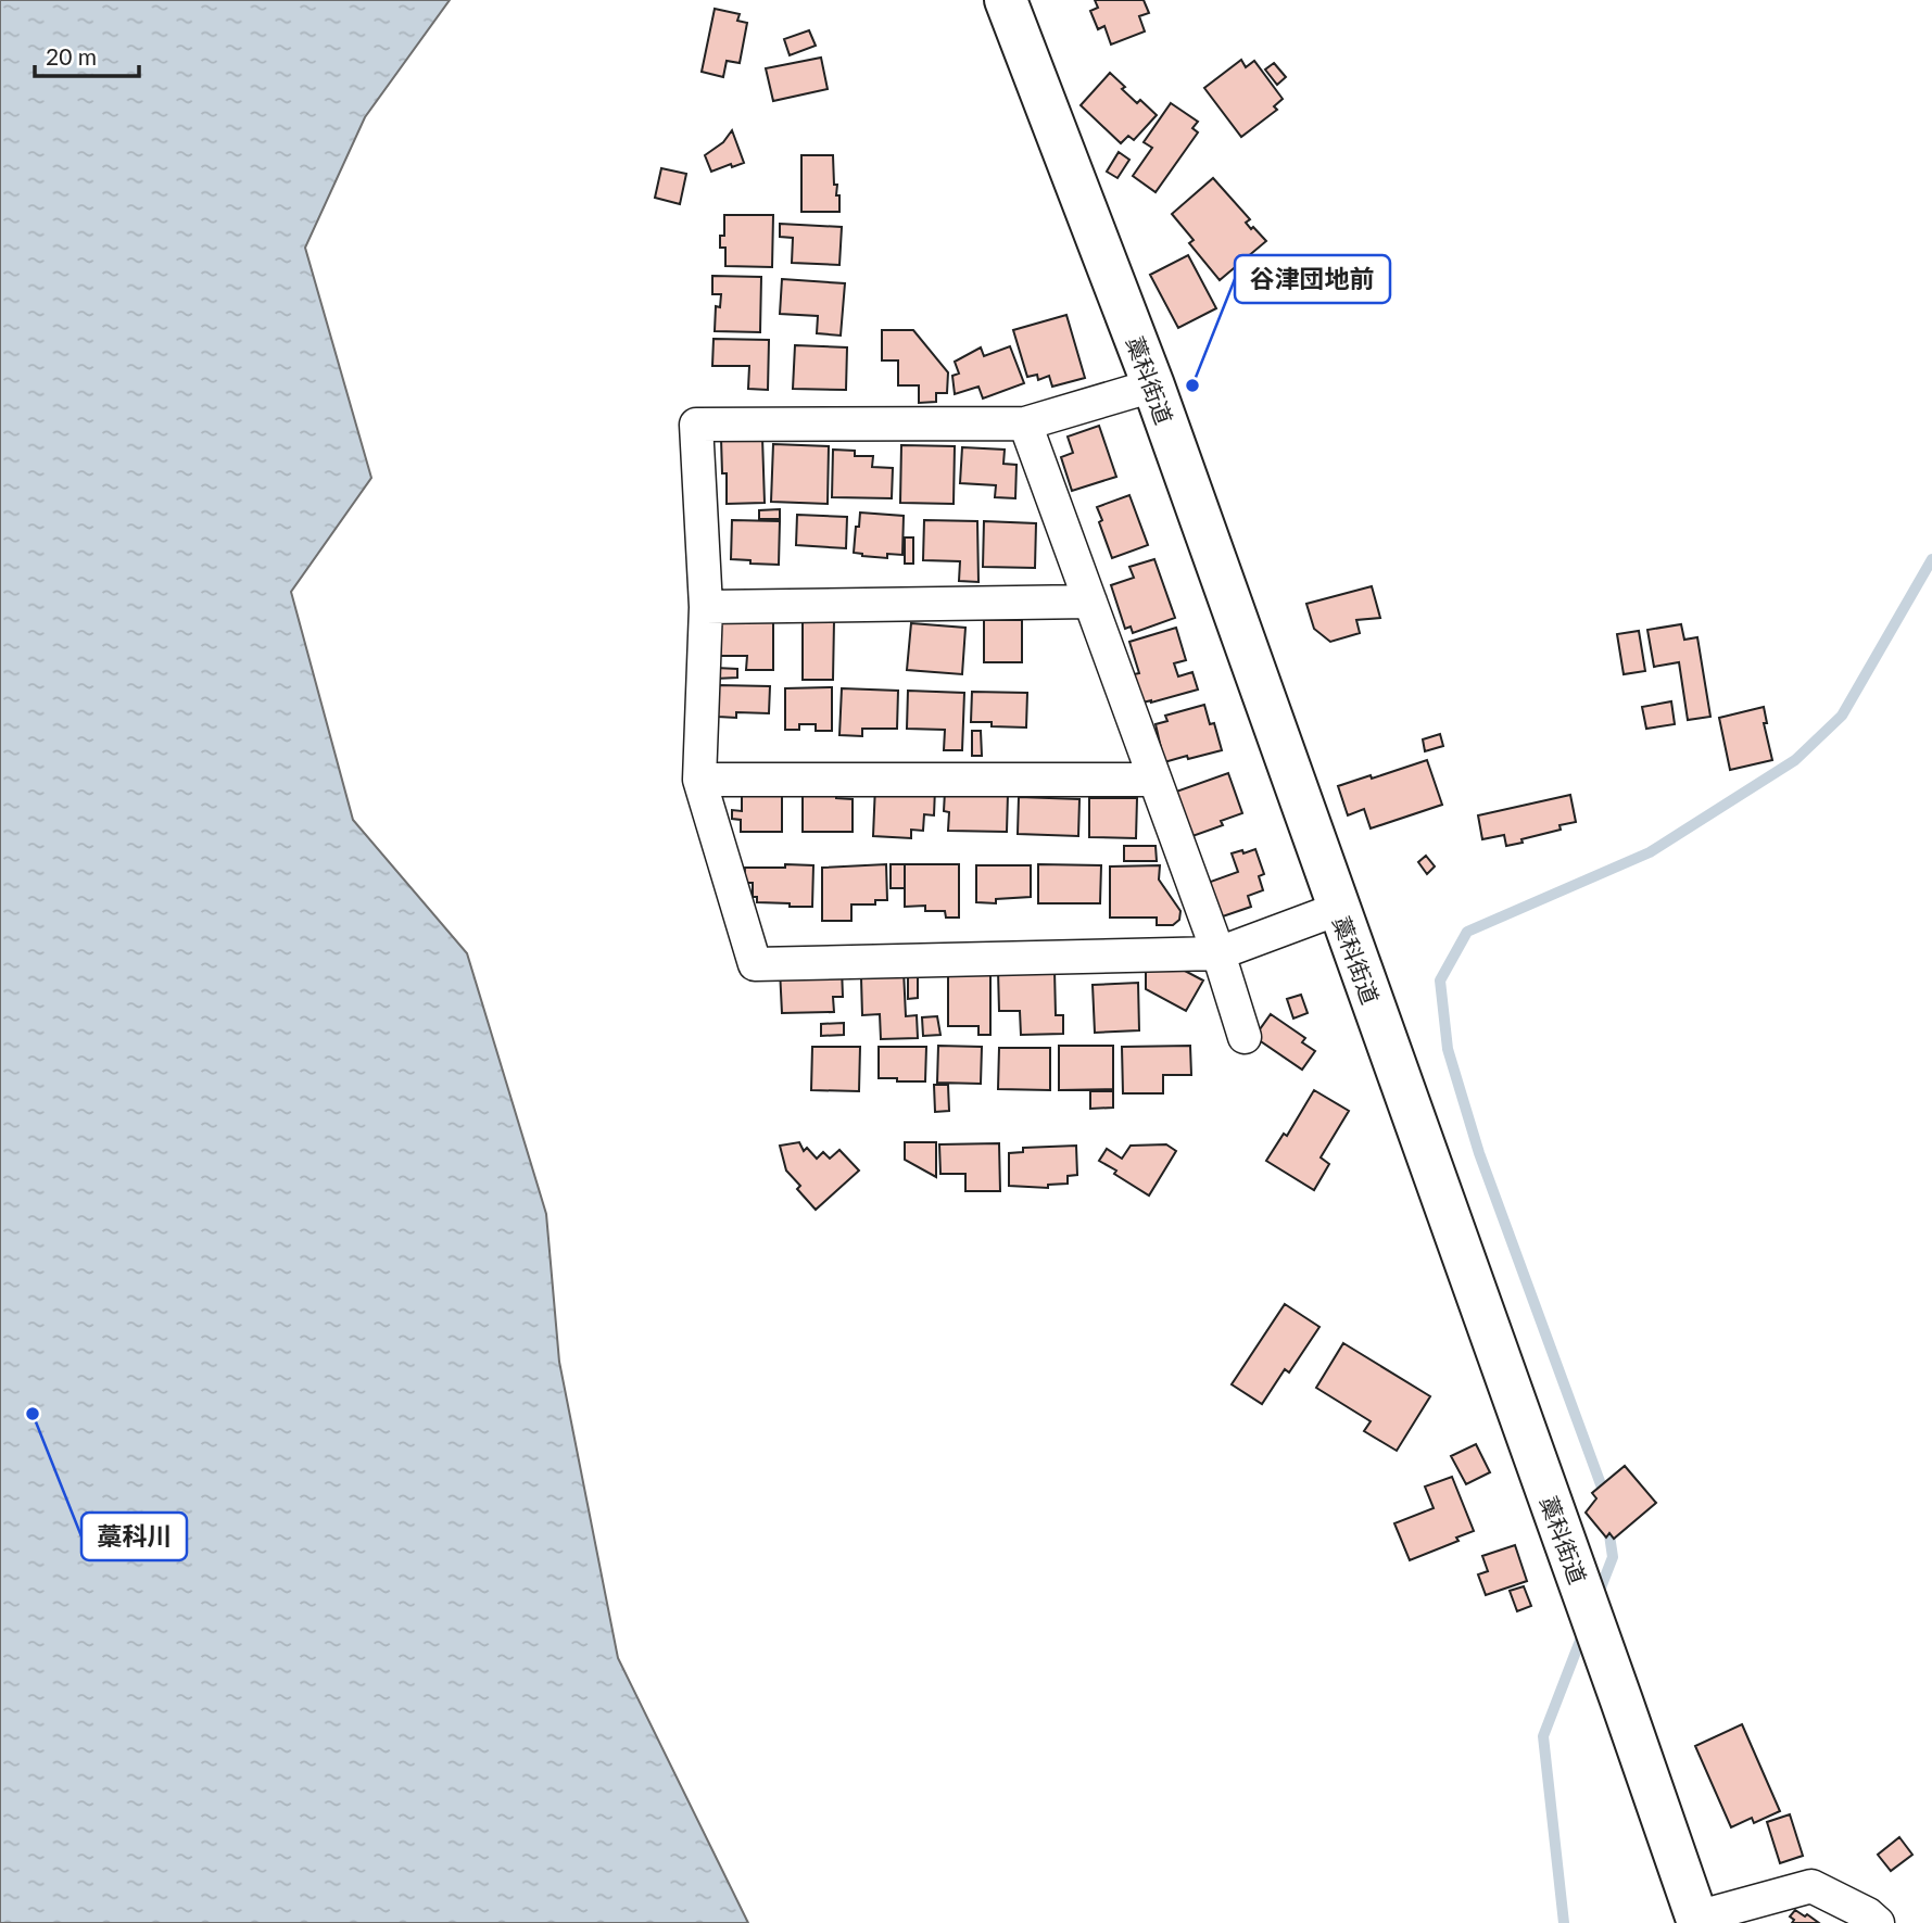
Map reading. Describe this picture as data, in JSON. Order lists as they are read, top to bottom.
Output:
{
  "streets": {
    "highway": ["藁科街道"]
  },
  "places": ["谷津団地前", "藁科川"],
  "scale_bar": "20 m"
}
